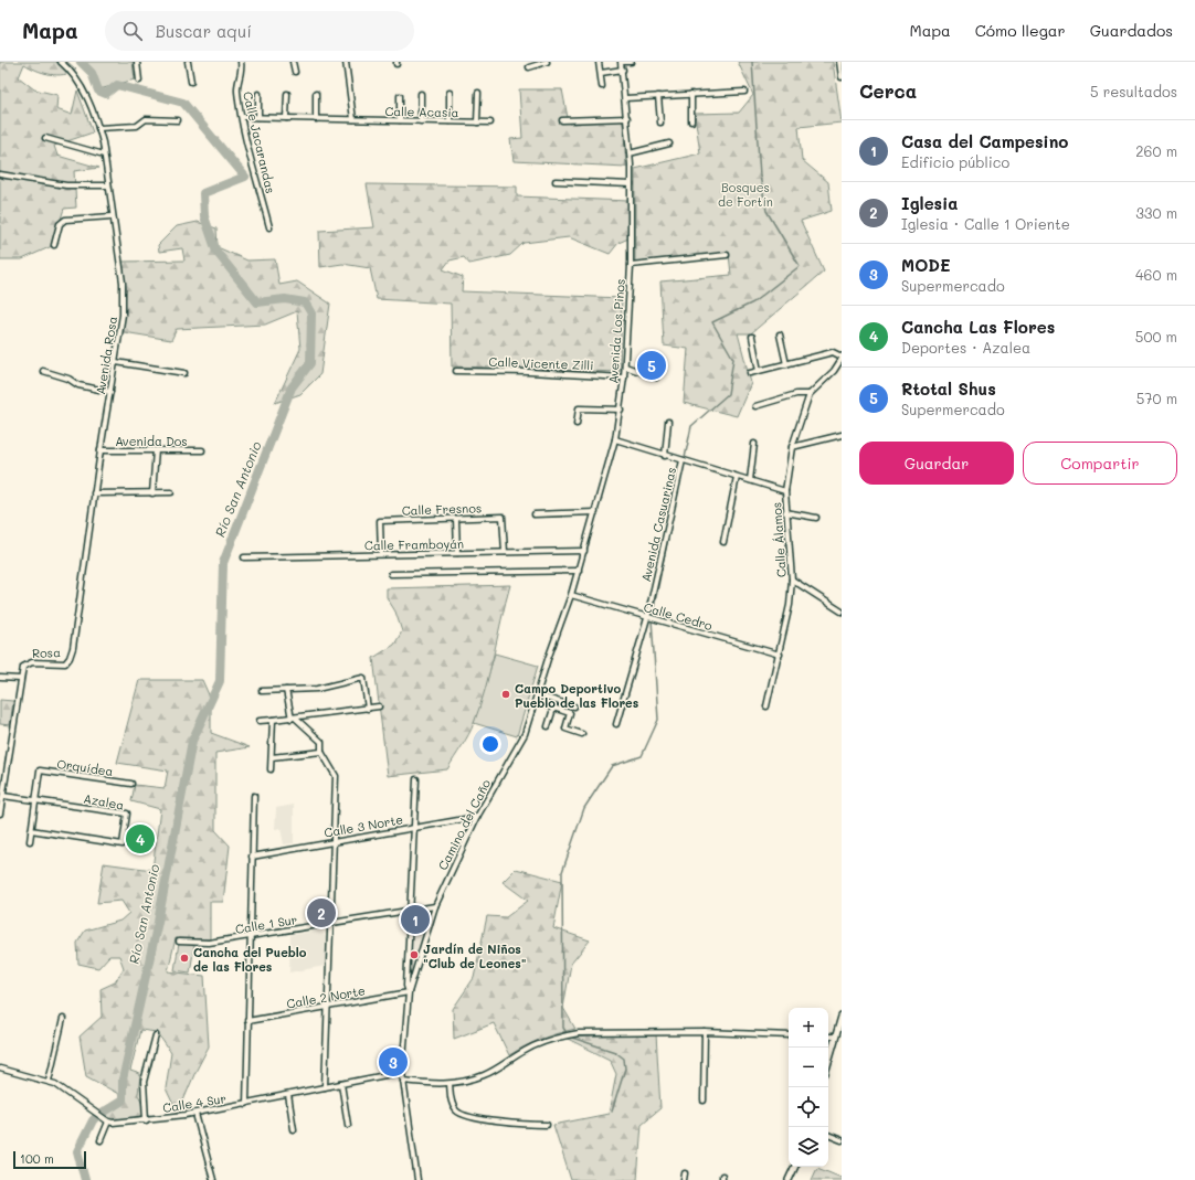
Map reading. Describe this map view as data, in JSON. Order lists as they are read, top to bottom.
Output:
{
  "streets": {
    "street": [
      "Calle Acasia",
      "Calle Jacarandas",
      "Avenida Los Pinos",
      "Avenida Rosa",
      "Calle Vicente Zilli",
      "Avenida Dos",
      "Calle Fresnos",
      "Avenida Casuarinas",
      "Calle Álamos",
      "Calle Framboyán",
      "Calle Cedro",
      "Rosa",
      "Orquídea",
      "Azalea",
      "Camino del Caño",
      "Calle 3 Norte",
      "Calle 1 Sur",
      "Calle 2 Norte",
      "Calle 4 Sur"
    ]
  },
  "crossings": [
    ["Calle Acasia", "Calle Jacarandas"],
    ["Avenida Los Pinos", "Calle Vicente Zilli"],
    ["Avenida Los Pinos", "Calle Framboyán"],
    ["Avenida Los Pinos", "Calle Cedro"],
    ["Avenida Los Pinos", "Camino del Caño"],
    ["Avenida Rosa", "Avenida Dos"],
    ["Avenida Rosa", "Rosa"],
    ["Calle Fresnos", "Calle Framboyán"],
    ["Avenida Casuarinas", "Calle Cedro"],
    ["Calle Álamos", "Calle Cedro"],
    ["Calle Cedro", "Camino del Caño"],
    ["Orquídea", "Azalea"],
    ["Camino del Caño", "Calle 3 Norte"],
    ["Camino del Caño", "Calle 1 Sur"],
    ["Camino del Caño", "Calle 2 Norte"],
    ["Camino del Caño", "Calle 4 Sur"]
  ],
  "water": ["Río San Antonio"],
  "parks": ["Bosques de Fortín"],
  "places": ["Campo Deportivo Pueblo de las Flores", "Jardín de Niños \"Club de Leones\"", "Cancha del Pueblo de las Flores"],
  "scale_bar": "100 m",
  "page": {
    "header": "Mapa",
    "search": "Buscar aquí",
    "nav": ["Mapa", "Cómo llegar", "Guardados"],
    "heading": ["Cerca", "5 resultados"],
    "list": [
      {
        "mark": "1",
        "name": "Casa del Campesino",
        "note": "Edificio público",
        "value": "260 m"
      },
      {
        "mark": "2",
        "name": "Iglesia",
        "note": "Iglesia · Calle 1 Oriente",
        "value": "330 m"
      },
      {
        "mark": "3",
        "name": "MODE",
        "note": "Supermercado",
        "value": "460 m"
      },
      {
        "mark": "4",
        "name": "Cancha Las Flores",
        "note": "Deportes · Azalea",
        "value": "500 m"
      },
      {
        "mark": "5",
        "name": "Rtotal Shus",
        "note": "Supermercado",
        "value": "570 m"
      }
    ],
    "pins": [
      "5",
      "4",
      "2",
      "1",
      "3"
    ],
    "buttons": ["Guardar", "Compartir"],
    "map_buttons": ["+", "−"],
    "scale": "100 m"
  }
}
